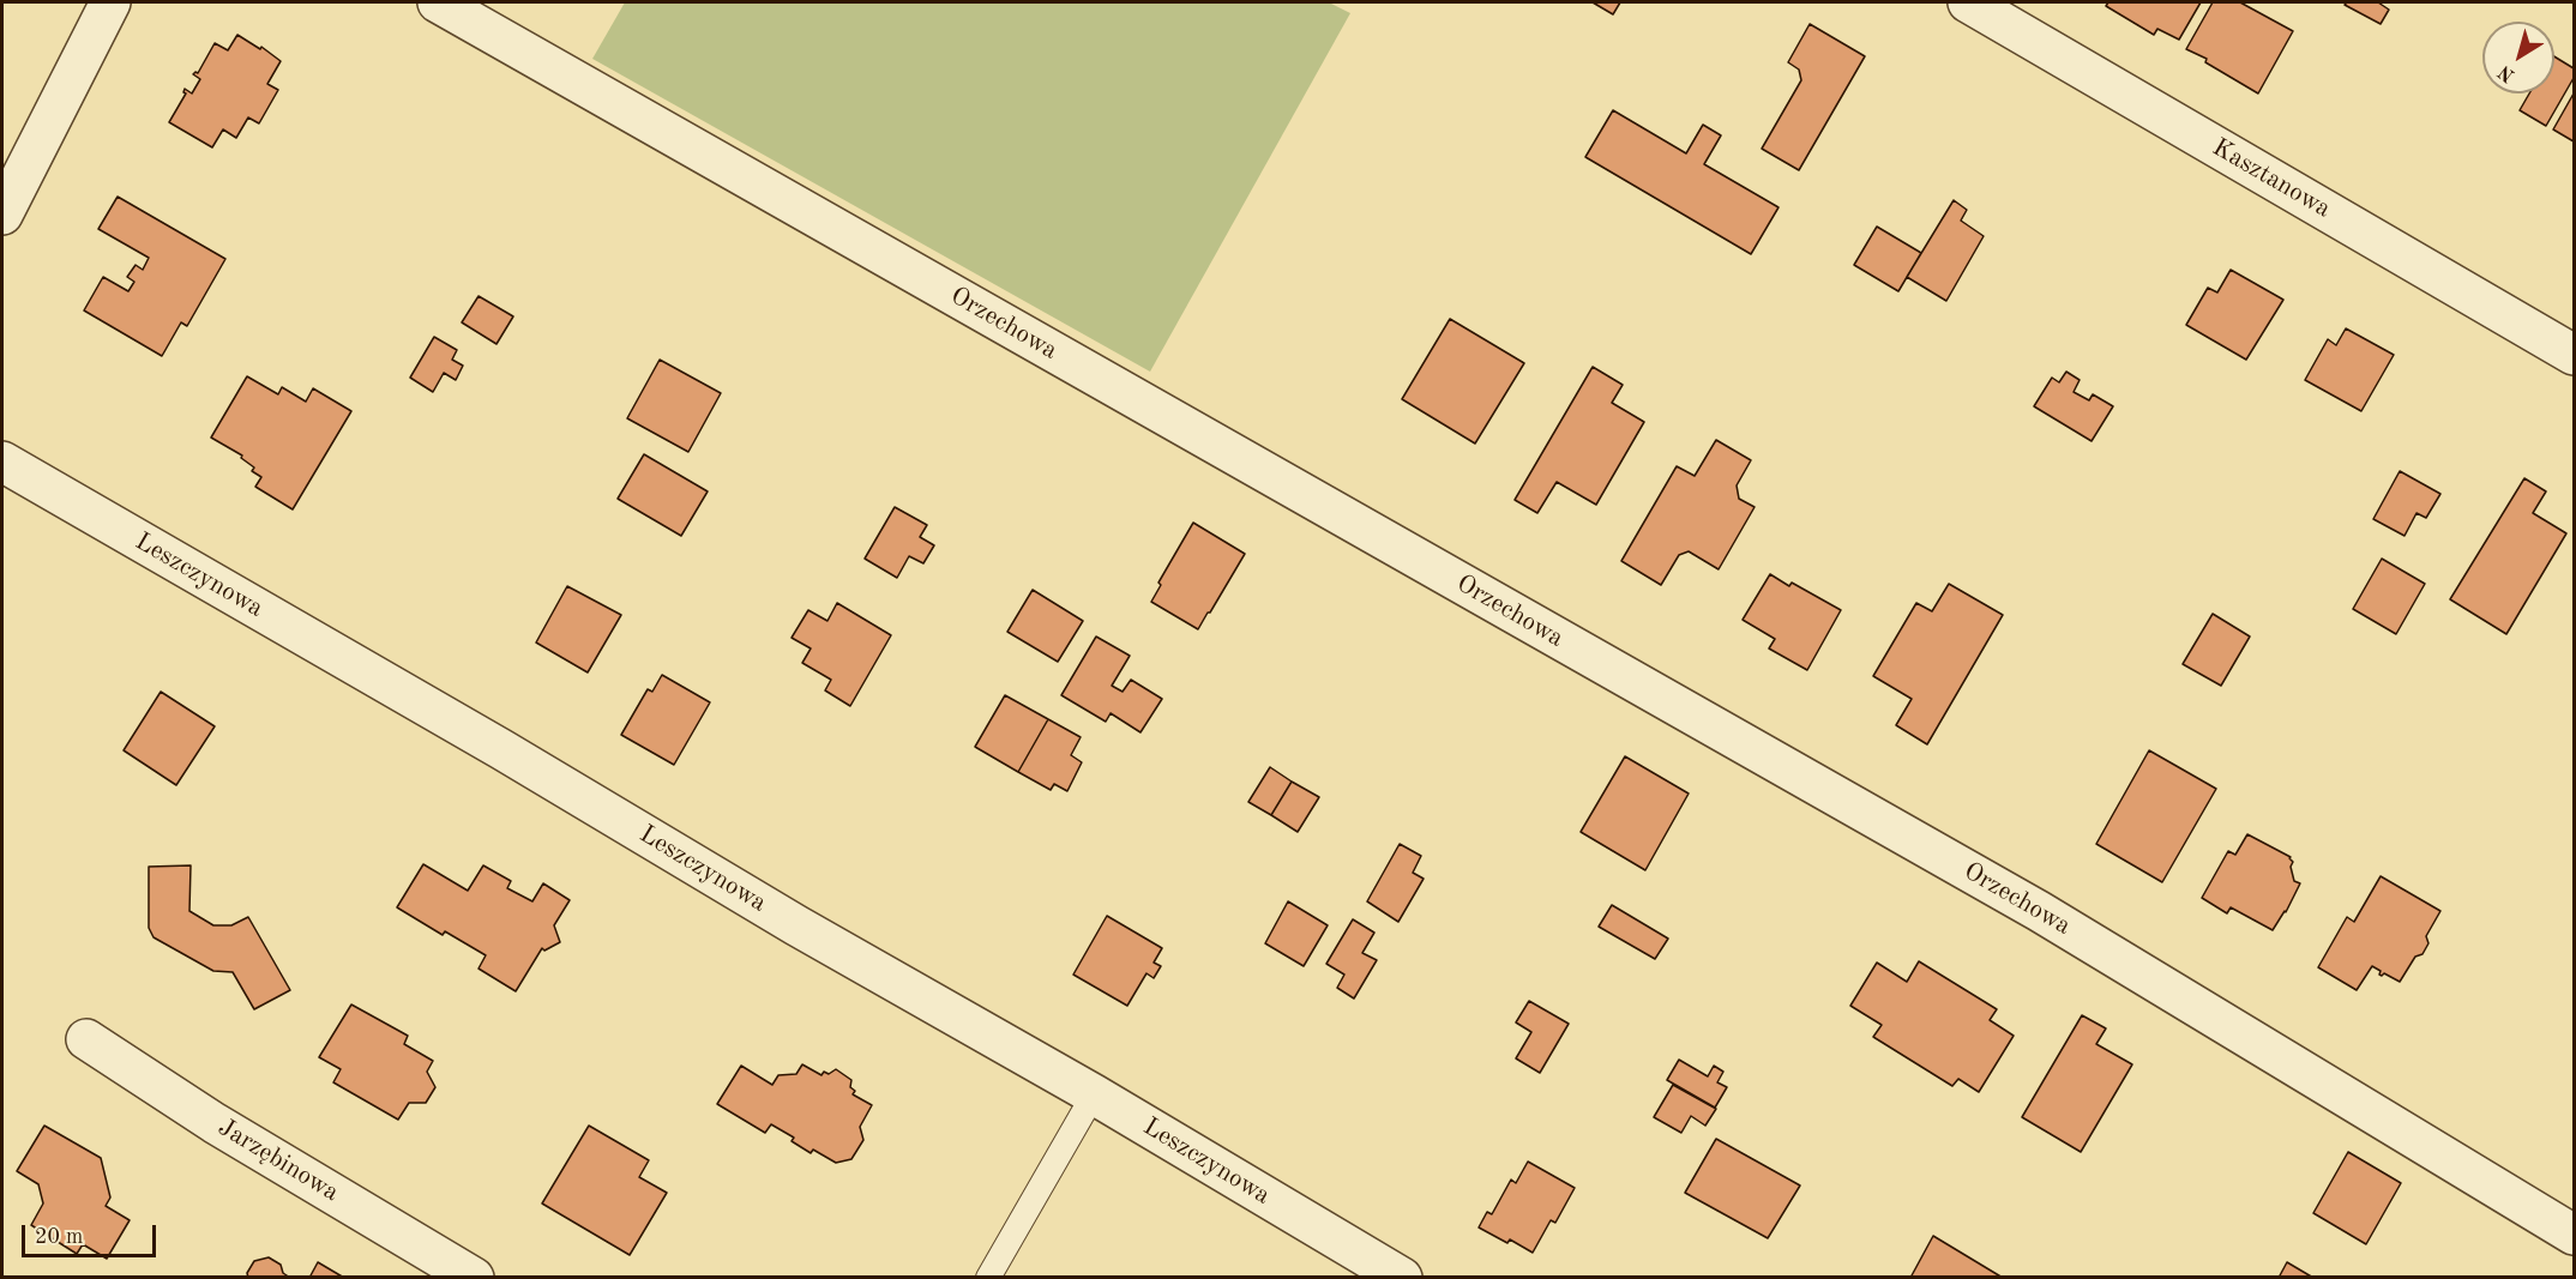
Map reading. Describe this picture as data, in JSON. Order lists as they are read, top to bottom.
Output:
{
  "streets": {
    "street": [
      "Kasztanowa",
      "Orzechowa",
      "Leszczynowa",
      "Jarzębinowa"
    ]
  },
  "scale_bar": "20 m",
  "north": "bottom left"
}
